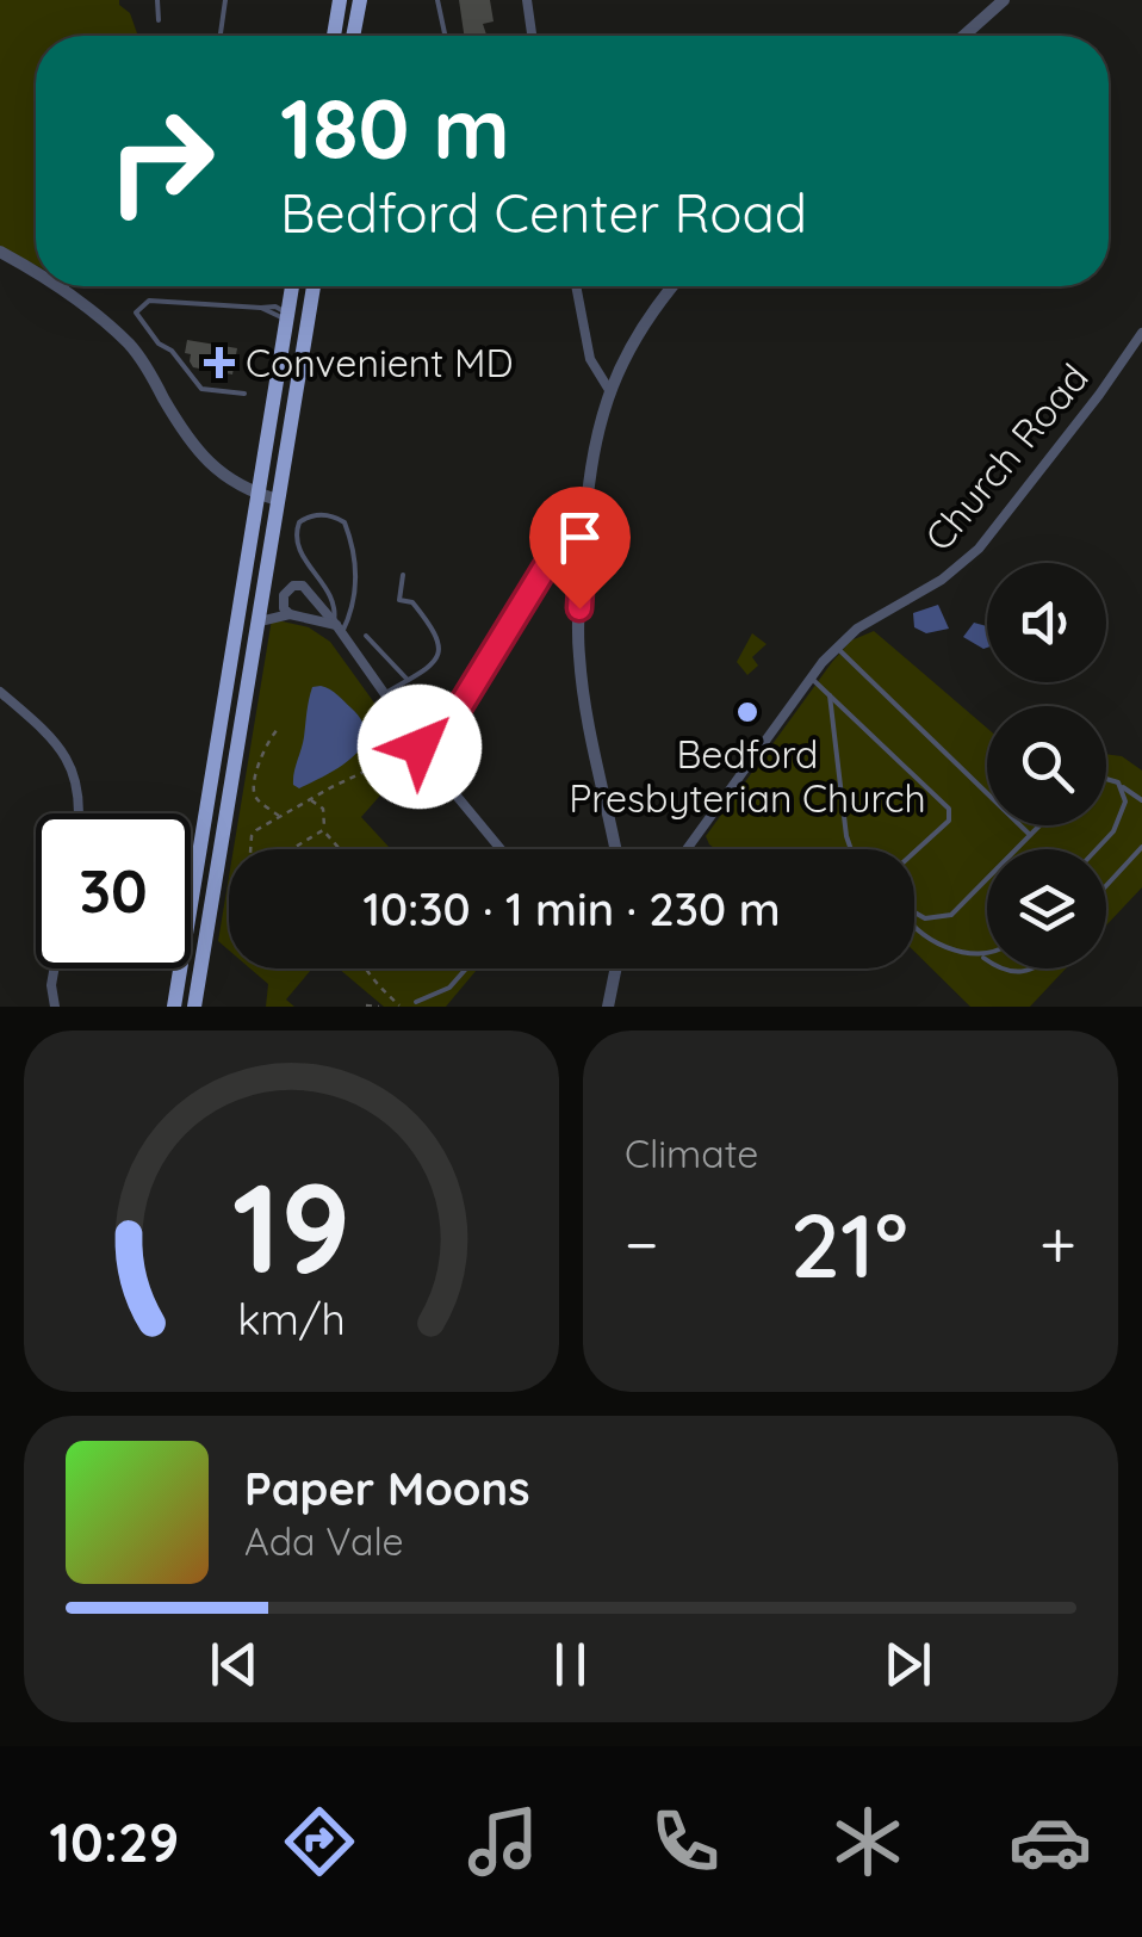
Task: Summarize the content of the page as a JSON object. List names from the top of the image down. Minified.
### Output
{"streets":{"street":["Church Road"]},"places":{"health":["Convenient MD"],"other":["Bedford Presbyterian Church"]},"page":{"turn":["180 m","Bedford Center Road"],"limit":"30","trip":"10:30 · 1 min · 230 m","tile":"Climate","heat":["−","21°","+"],"song":["Paper Moons","Ada Vale"],"tabs":"10:29","gauge":["19","km/h"]}}
